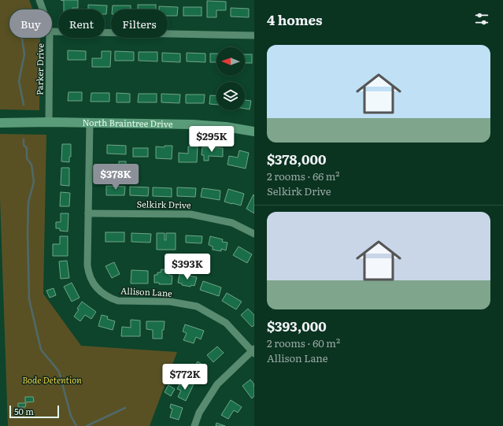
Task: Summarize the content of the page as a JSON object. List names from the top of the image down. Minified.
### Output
{"streets":{"street":["Parker Drive","North Braintree Drive","Selkirk Drive","Allison Lane"]},"crossings":[["Parker Drive","North Braintree Drive"],["North Braintree Drive","Allison Lane"],["Selkirk Drive","Allison Lane"]],"parks":["Bode Detention"],"scale_bar":"50 m","north":"left","page":{"heading":"4 homes","chip":["Buy","Rent","Filters"],"list":[{"name":"$378,000","note":"2 rooms · 66 m² · Selkirk Drive"},{"name":"$393,000","note":"2 rooms · 60 m² · Allison Lane"}],"price":["$295K","$378K","$393K","$772K"],"scale":"50 m"}}
